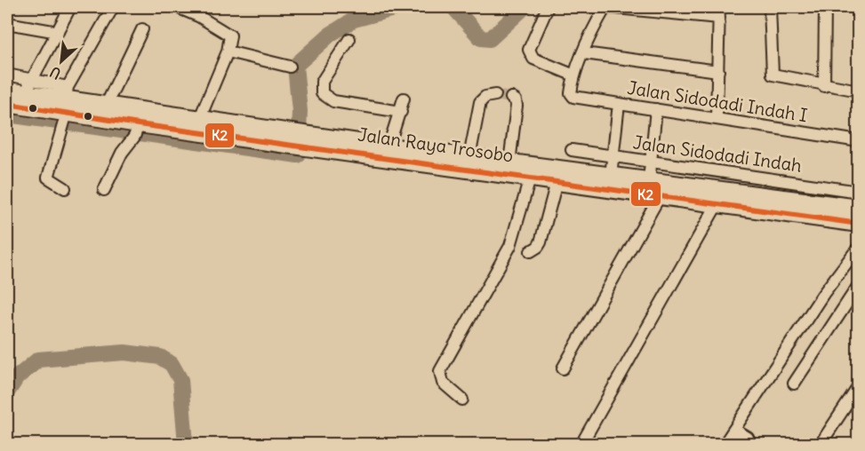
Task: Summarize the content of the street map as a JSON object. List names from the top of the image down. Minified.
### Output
{"streets":{"highway":["Jalan Raya Trosobo"],"street":["Jalan Sidodadi Indah I","Jalan Sidodadi Indah"]},"lines":["transit line K2"],"north":"bottom left"}
